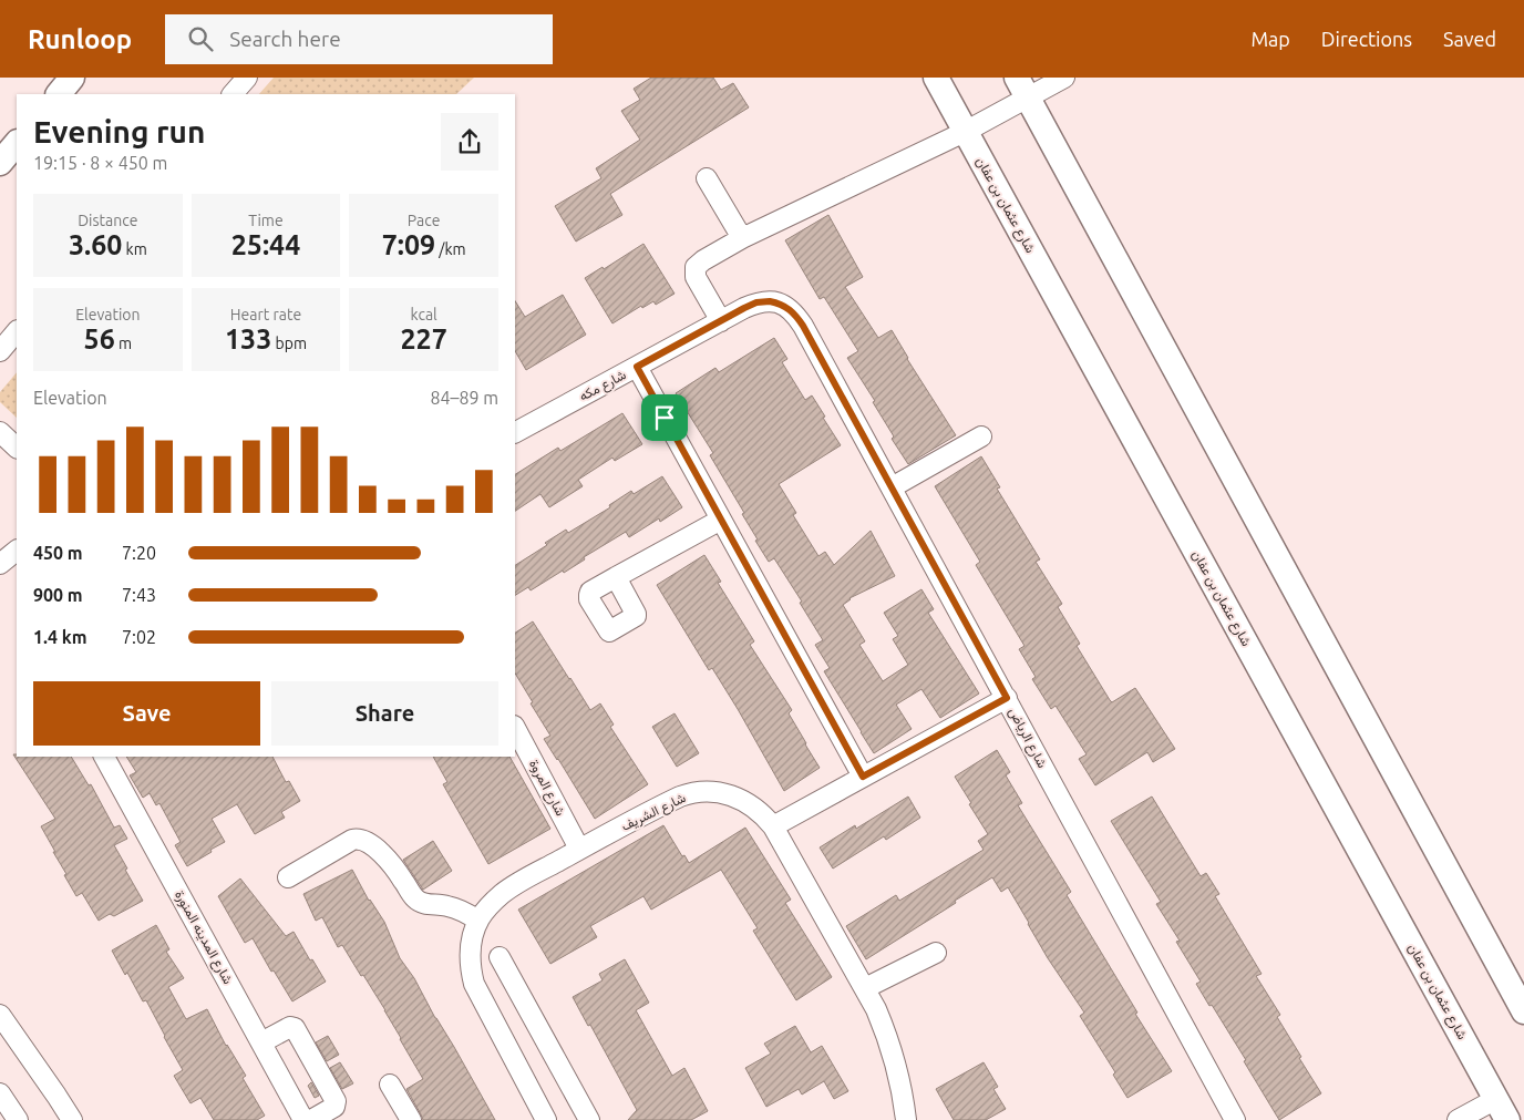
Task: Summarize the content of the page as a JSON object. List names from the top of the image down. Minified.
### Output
{"streets":{"main road":["شارع عثمان بن عفان"],"street":["شارع مكه","شارع الرياض","شارع المروة","شارع الشريف","شارع المدينه المنورة"]},"crossings":[["شارع مكه","شارع الرياض"],["شارع المروة","شارع الشريف"]],"page":{"header":"Runloop","search":"Search here","nav":["Map","Directions","Saved"],"heading":["Evening run","19:15 · 8 × 450 m"],"stats":[["Distance","3.60 km"],["Time","25:44"],["Pace","7:09 /km"],["Elevation","56 m"],["Heart rate","133 bpm"],["kcal","227"]],"chart":["Elevation","84–89 m"],"list":[{"name":"450 m","note":"7:20"},{"name":"900 m","note":"7:43"},{"name":"1.4 km","note":"7:02"}],"buttons":["Save","Share"]}}
